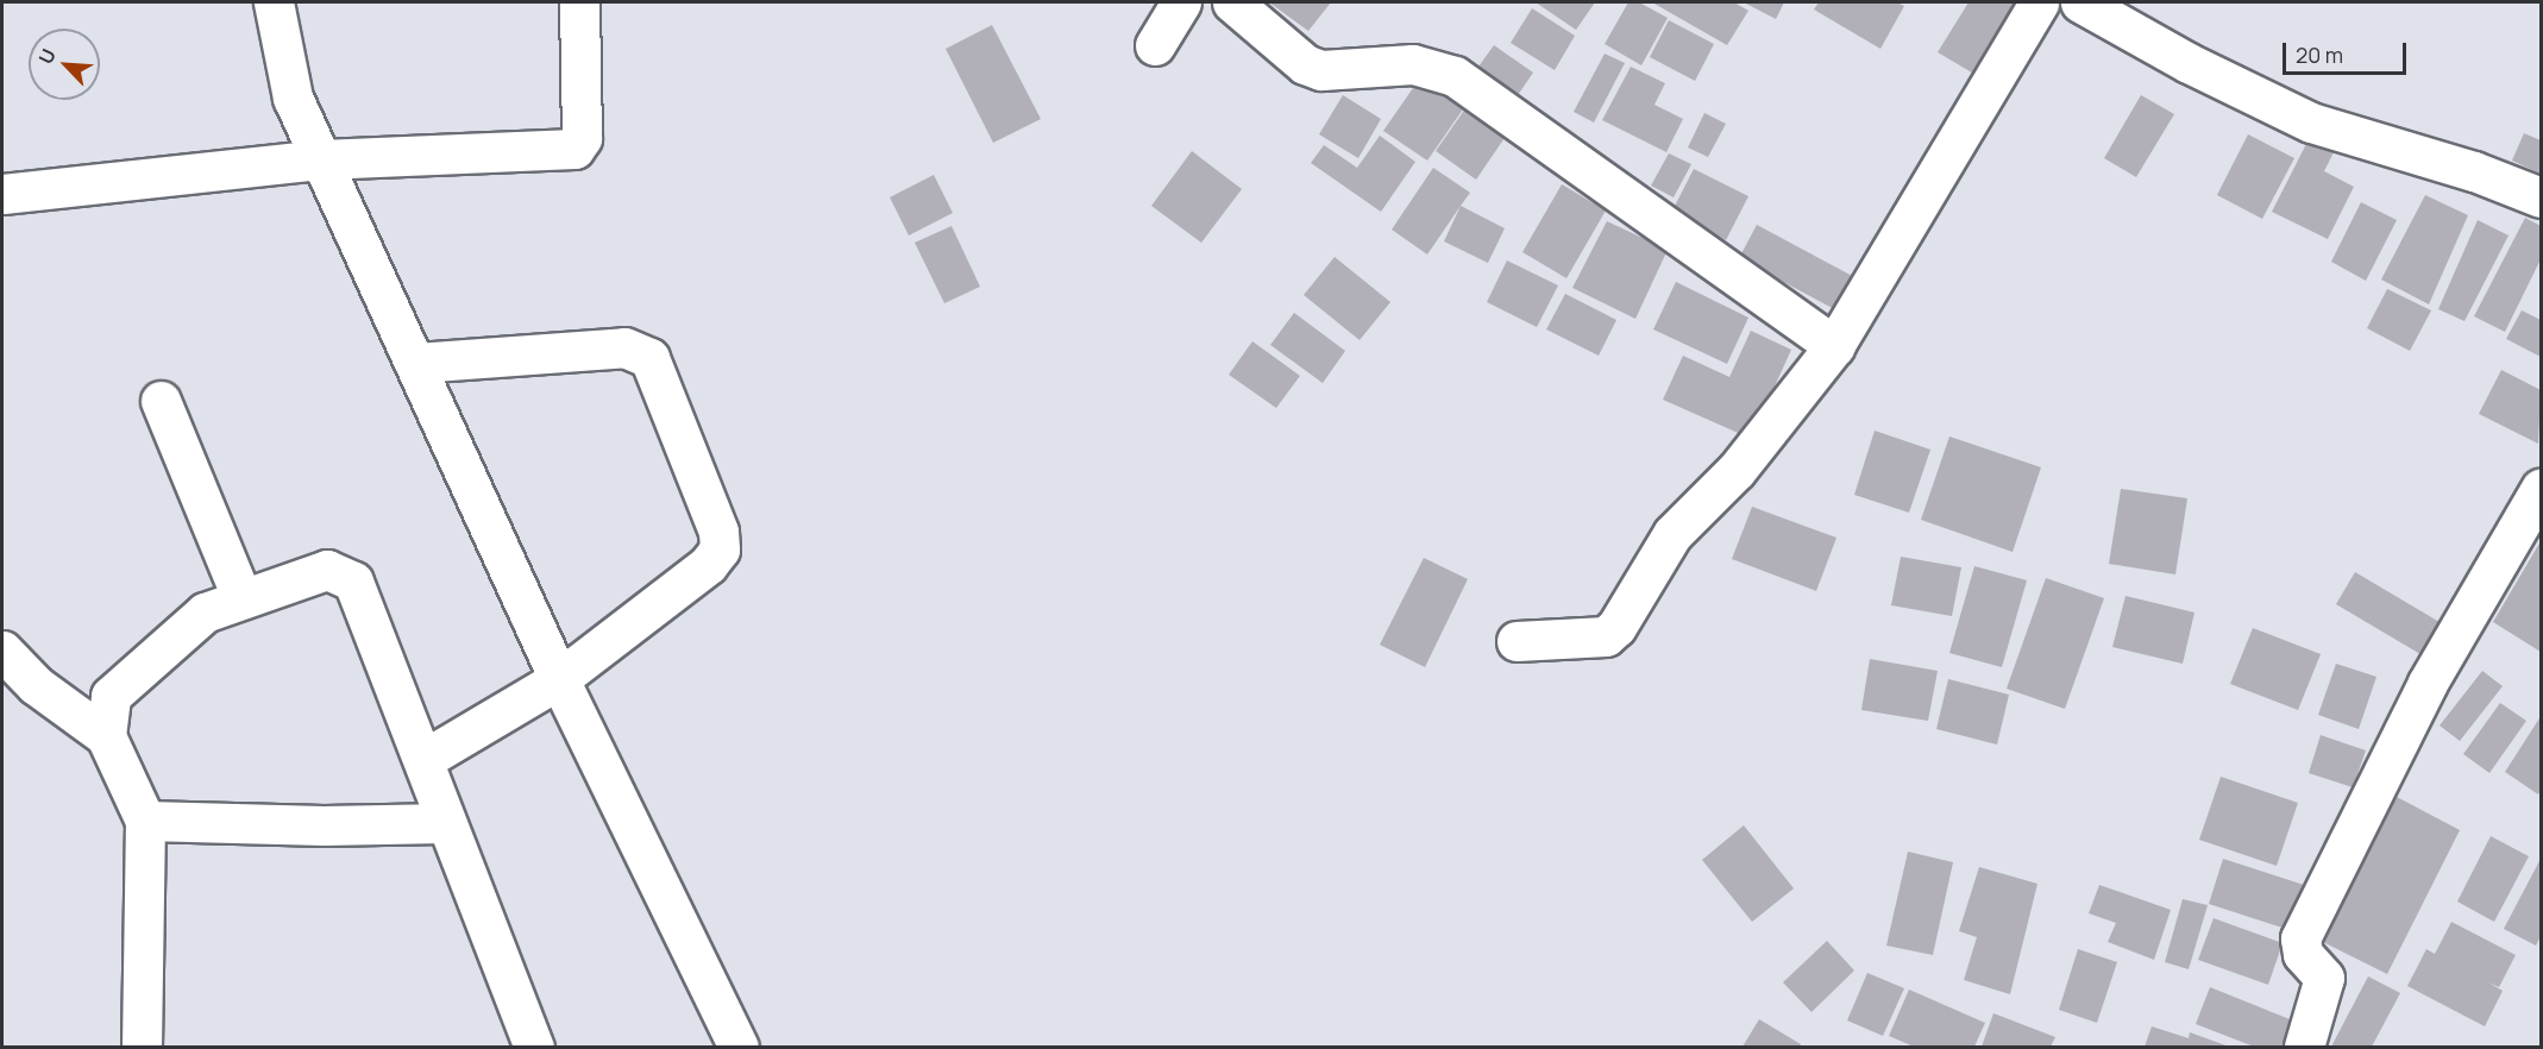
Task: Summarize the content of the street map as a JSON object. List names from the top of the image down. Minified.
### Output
{"scale_bar":"20 m","north":"top left"}
